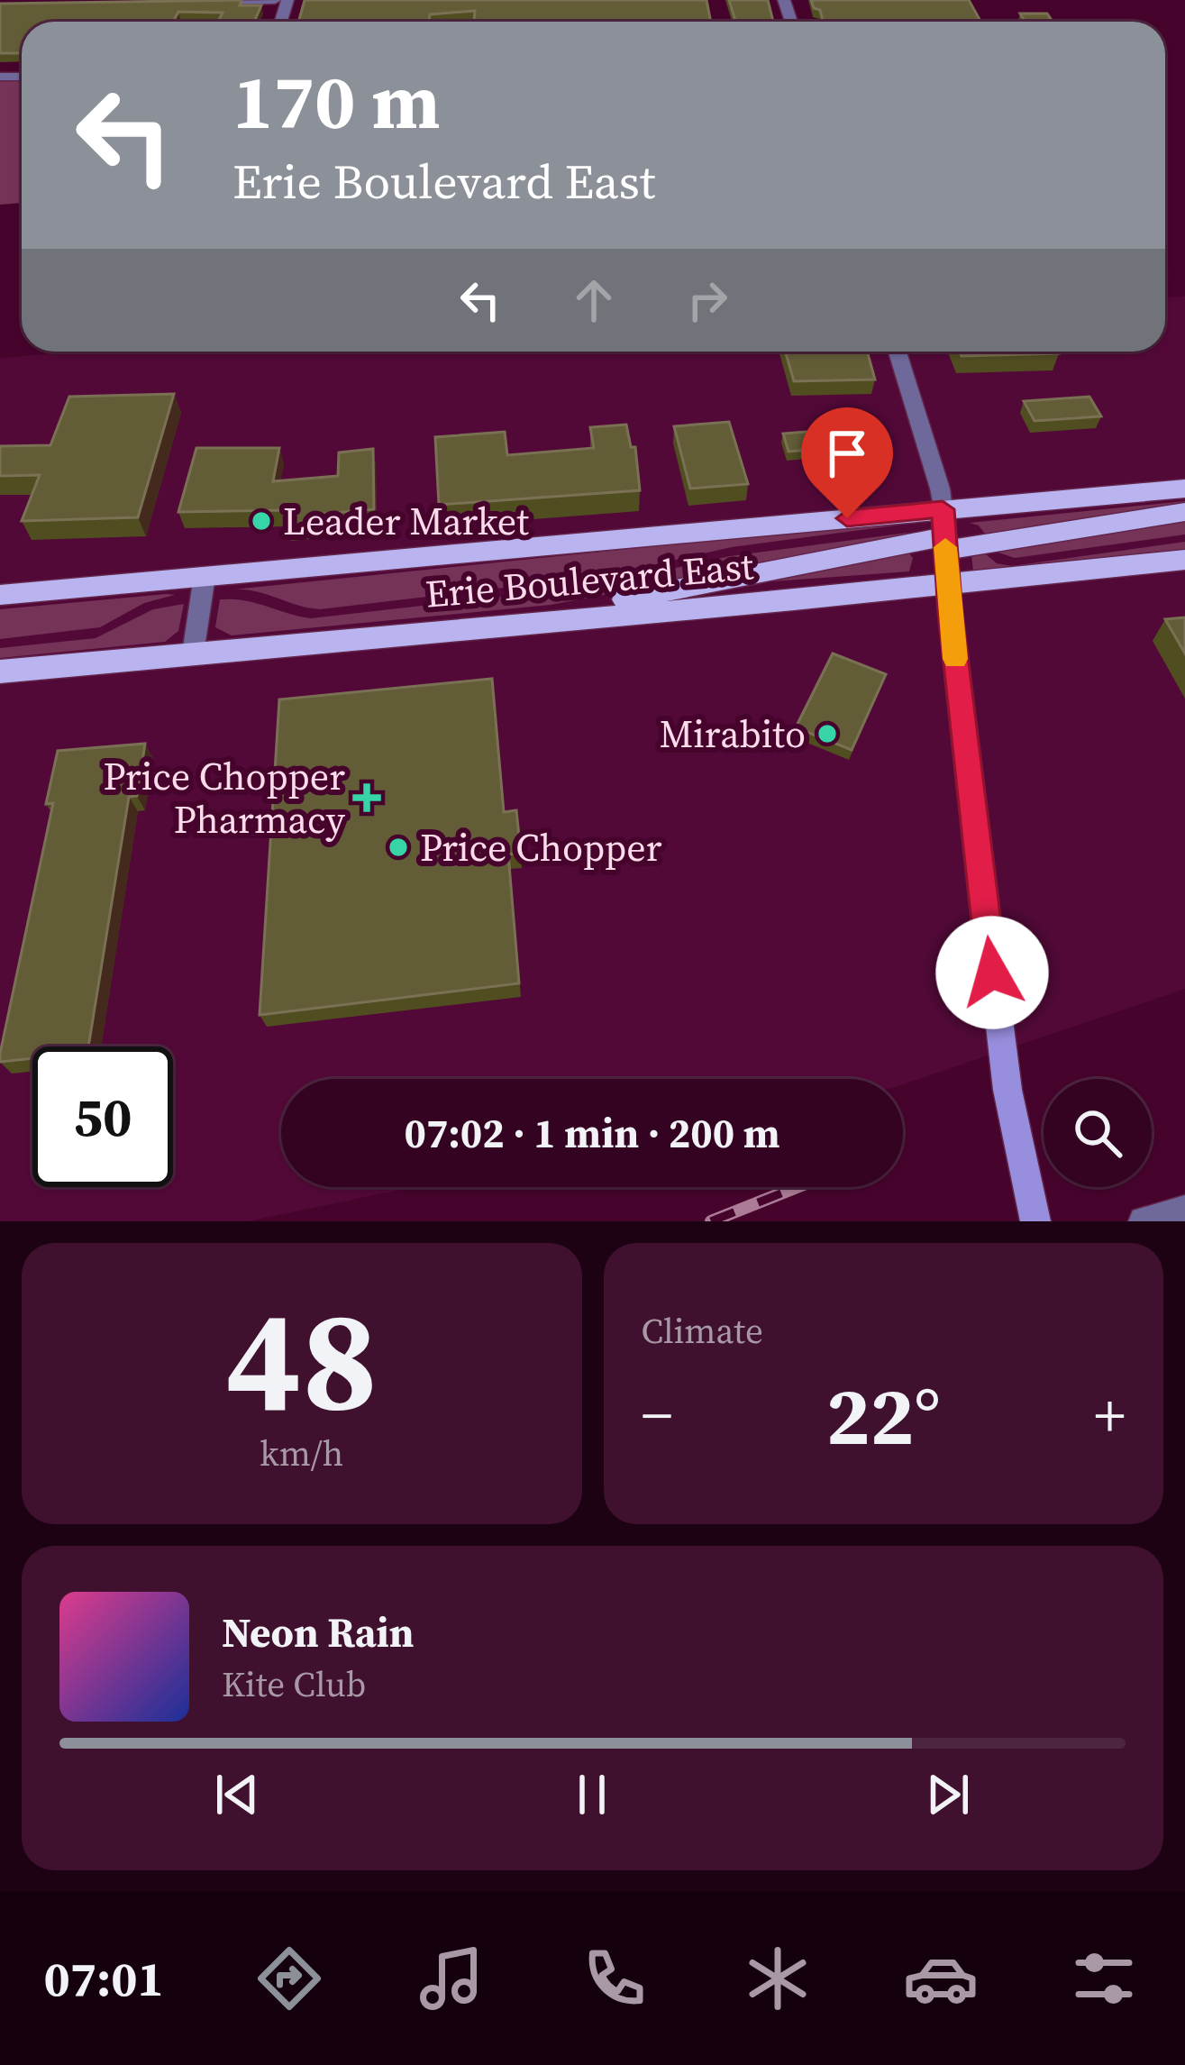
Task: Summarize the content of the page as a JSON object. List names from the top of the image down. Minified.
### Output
{"streets":{"main road":["Erie Boulevard East"]},"places":{"other":["Leader Market","Mirabito","Price Chopper"],"health":["Price Chopper Pharmacy"]},"page":{"turn":["170 m","Erie Boulevard East"],"limit":"50","trip":"07:02 · 1 min · 200 m","tile":[["48","km/h"],"Climate"],"heat":["−","22°","+"],"song":["Neon Rain","Kite Club"],"tabs":"07:01"}}
